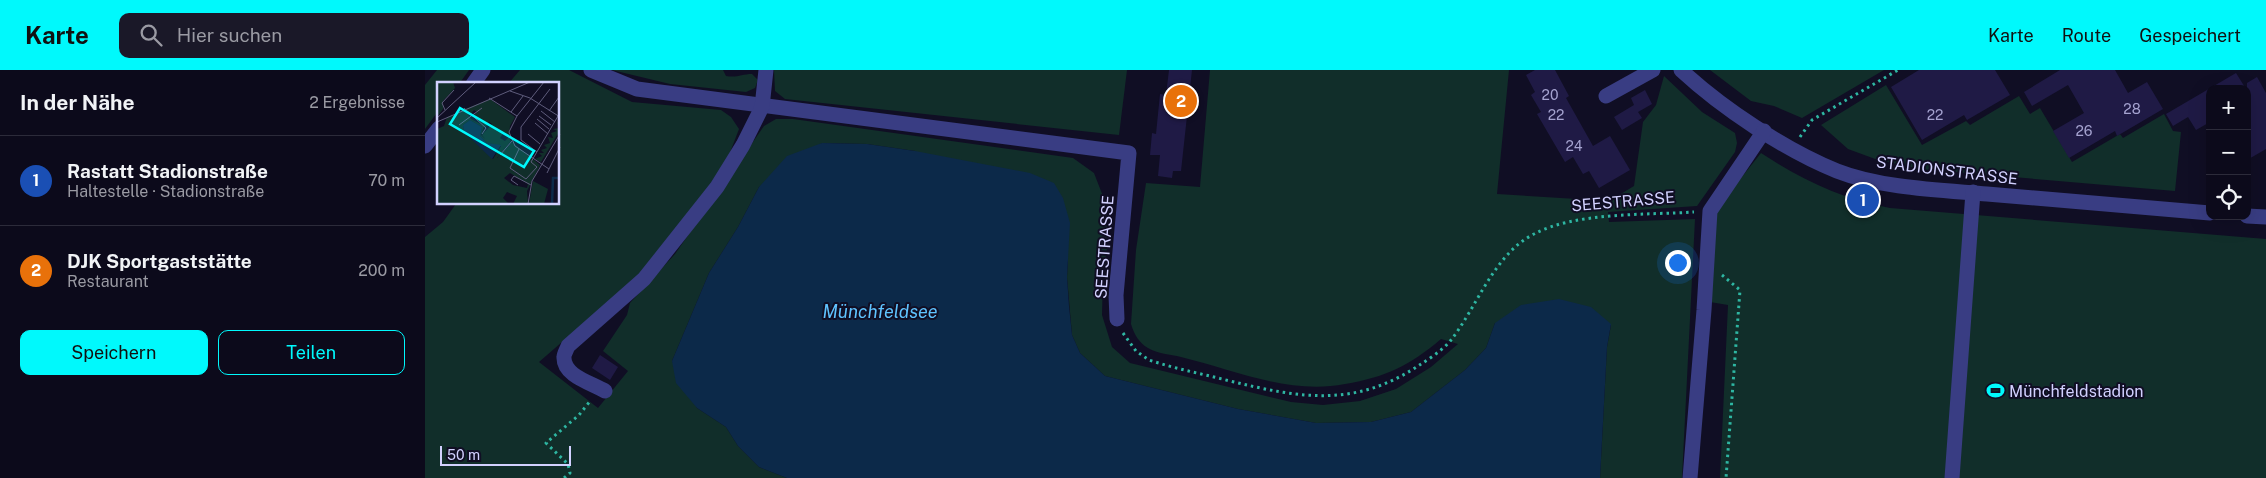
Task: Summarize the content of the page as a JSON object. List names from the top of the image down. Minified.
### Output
{"streets":{"street":["STADIONSTRASSE","SEESTRASSE"]},"water":["Münchfeldsee"],"places":{"sports":["Münchfeldstadion"]},"house_numbers":["20","28","22","22","26","24"],"scale_bar":"50 m","page":{"header":"Karte","search":"Hier suchen","nav":["Karte","Route","Gespeichert"],"heading":["In der Nähe","2 Ergebnisse"],"pins":["2","1"],"map_buttons":["+","−"],"list":[{"mark":"1","name":"Rastatt Stadionstraße","note":"Haltestelle · Stadionstraße","value":"70 m"},{"mark":"2","name":"DJK Sportgaststätte","note":"Restaurant","value":"200 m"}],"buttons":["Speichern","Teilen"],"scale":"50 m"}}
